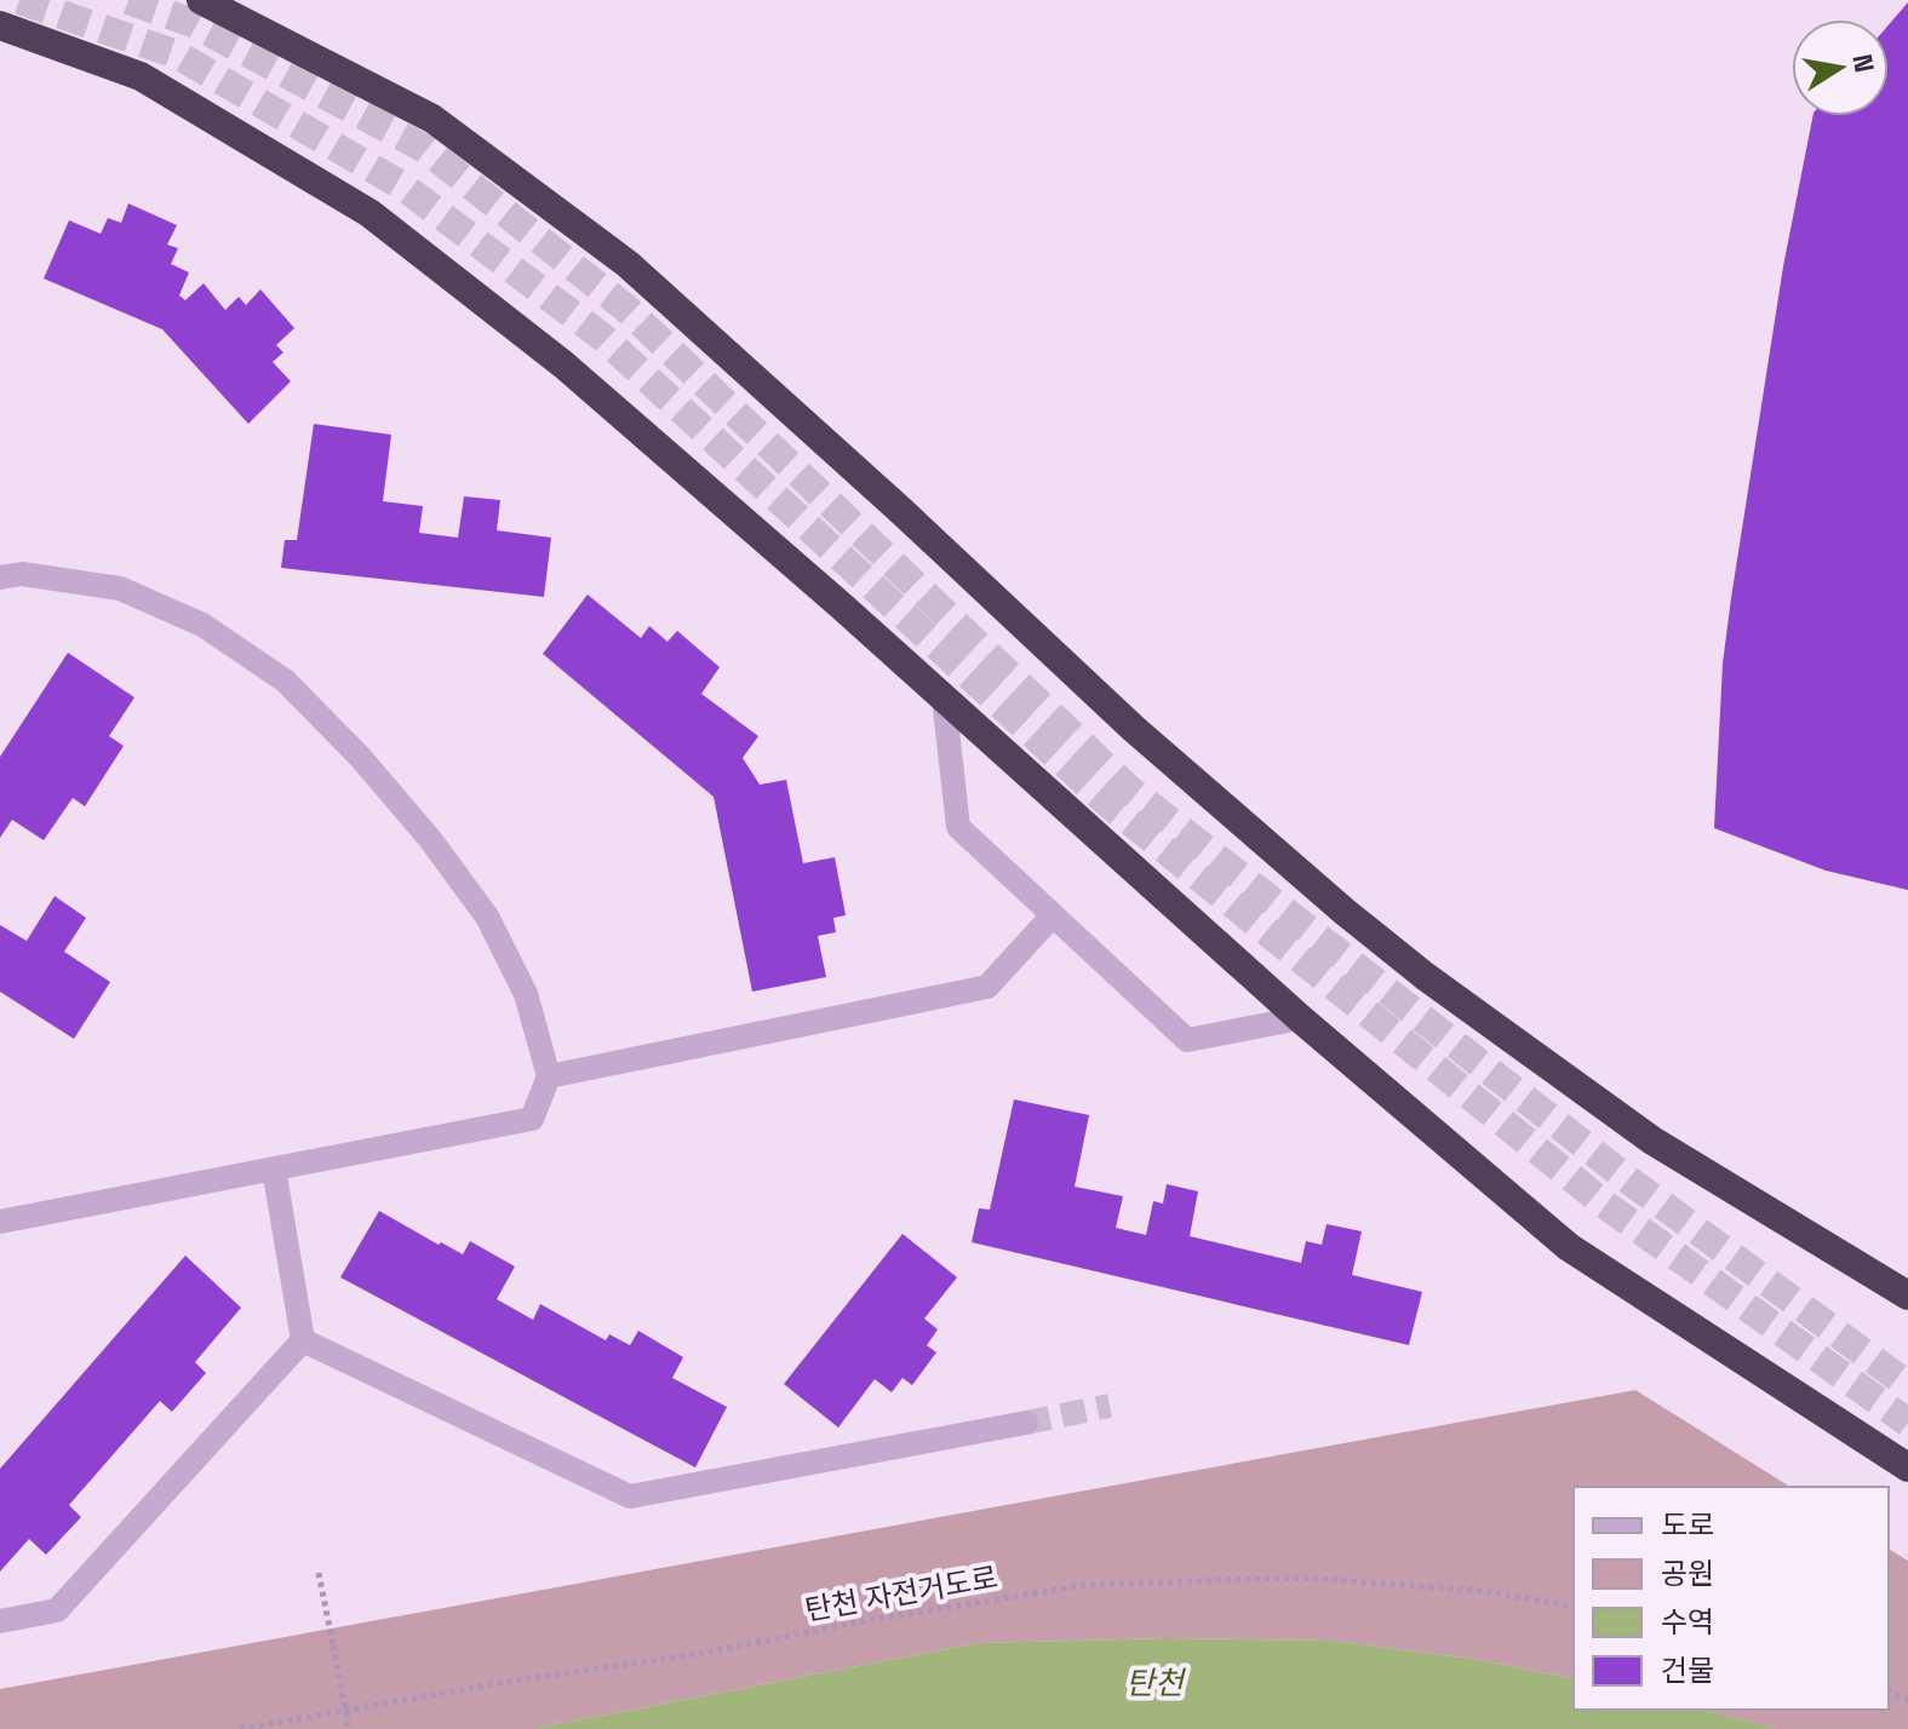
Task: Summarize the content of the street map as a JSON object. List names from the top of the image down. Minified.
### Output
{"streets":{"path":["탄천 자전거도로"]},"water":["탄천"],"legend":["도로","공원","수역","건물"],"north":"right"}
